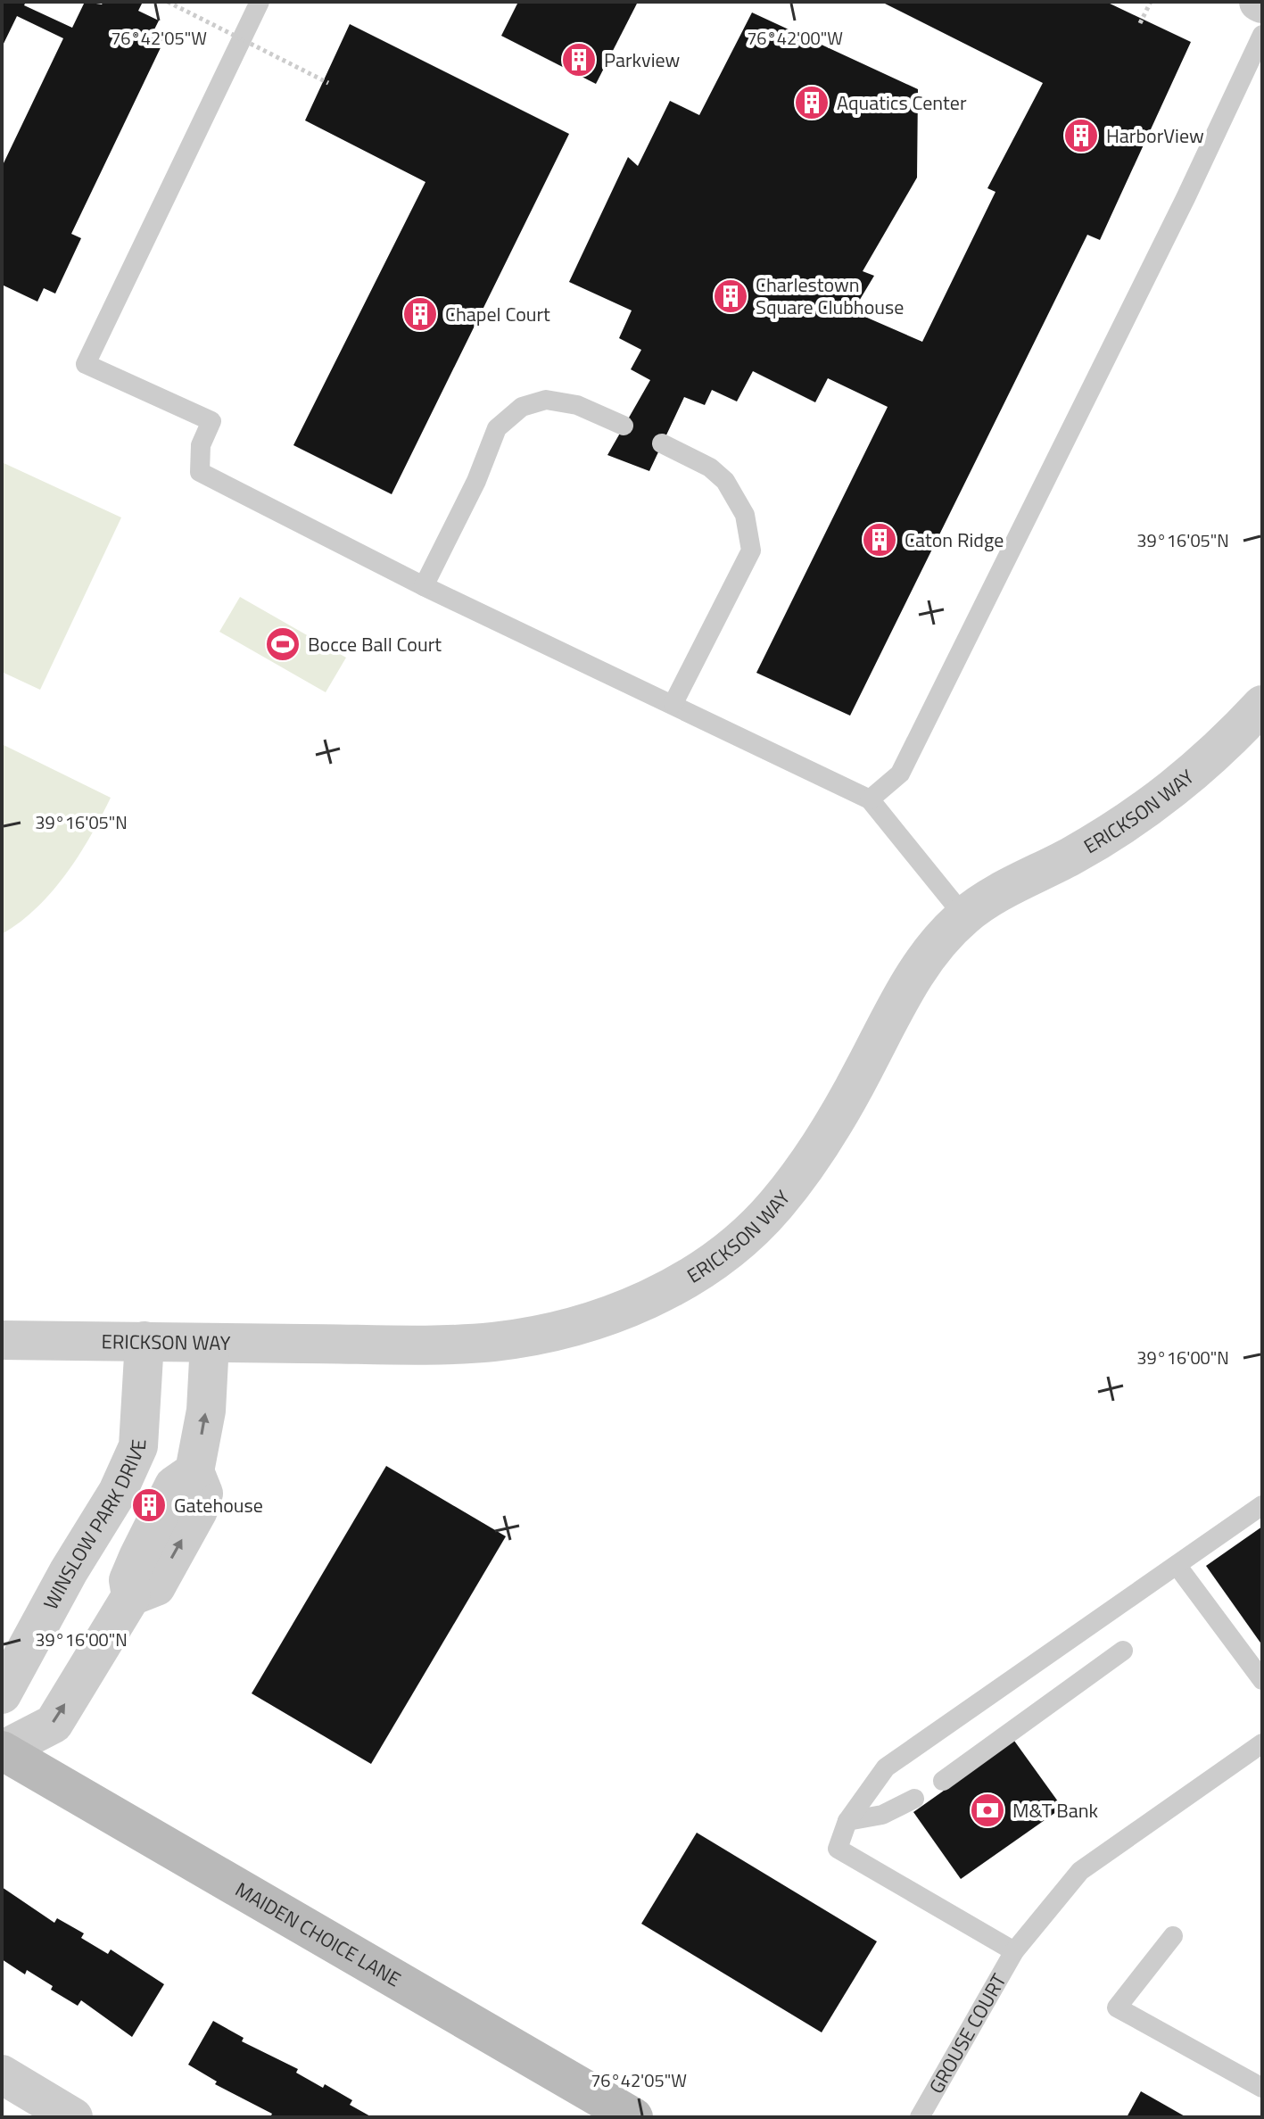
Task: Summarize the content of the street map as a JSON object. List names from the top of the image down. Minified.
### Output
{"streets":{"main road":["MAIDEN CHOICE LANE"],"street":["ERICKSON WAY","WINSLOW PARK DRIVE"],"lane":["GROUSE COURT"]},"crossings":[["ERICKSON WAY","WINSLOW PARK DRIVE"]],"places":{"building":["Parkview","Aquatics Center","HarborView","Charlestown Square Clubhouse","Chapel Court","Caton Ridge","Gatehouse"],"sports":["Bocce Ball Court"],"bank":["M&T Bank"]},"coordinates":["76°42'05\"W","76°42'00\"W","39°16'05\"N","39°16'00\"N"]}
